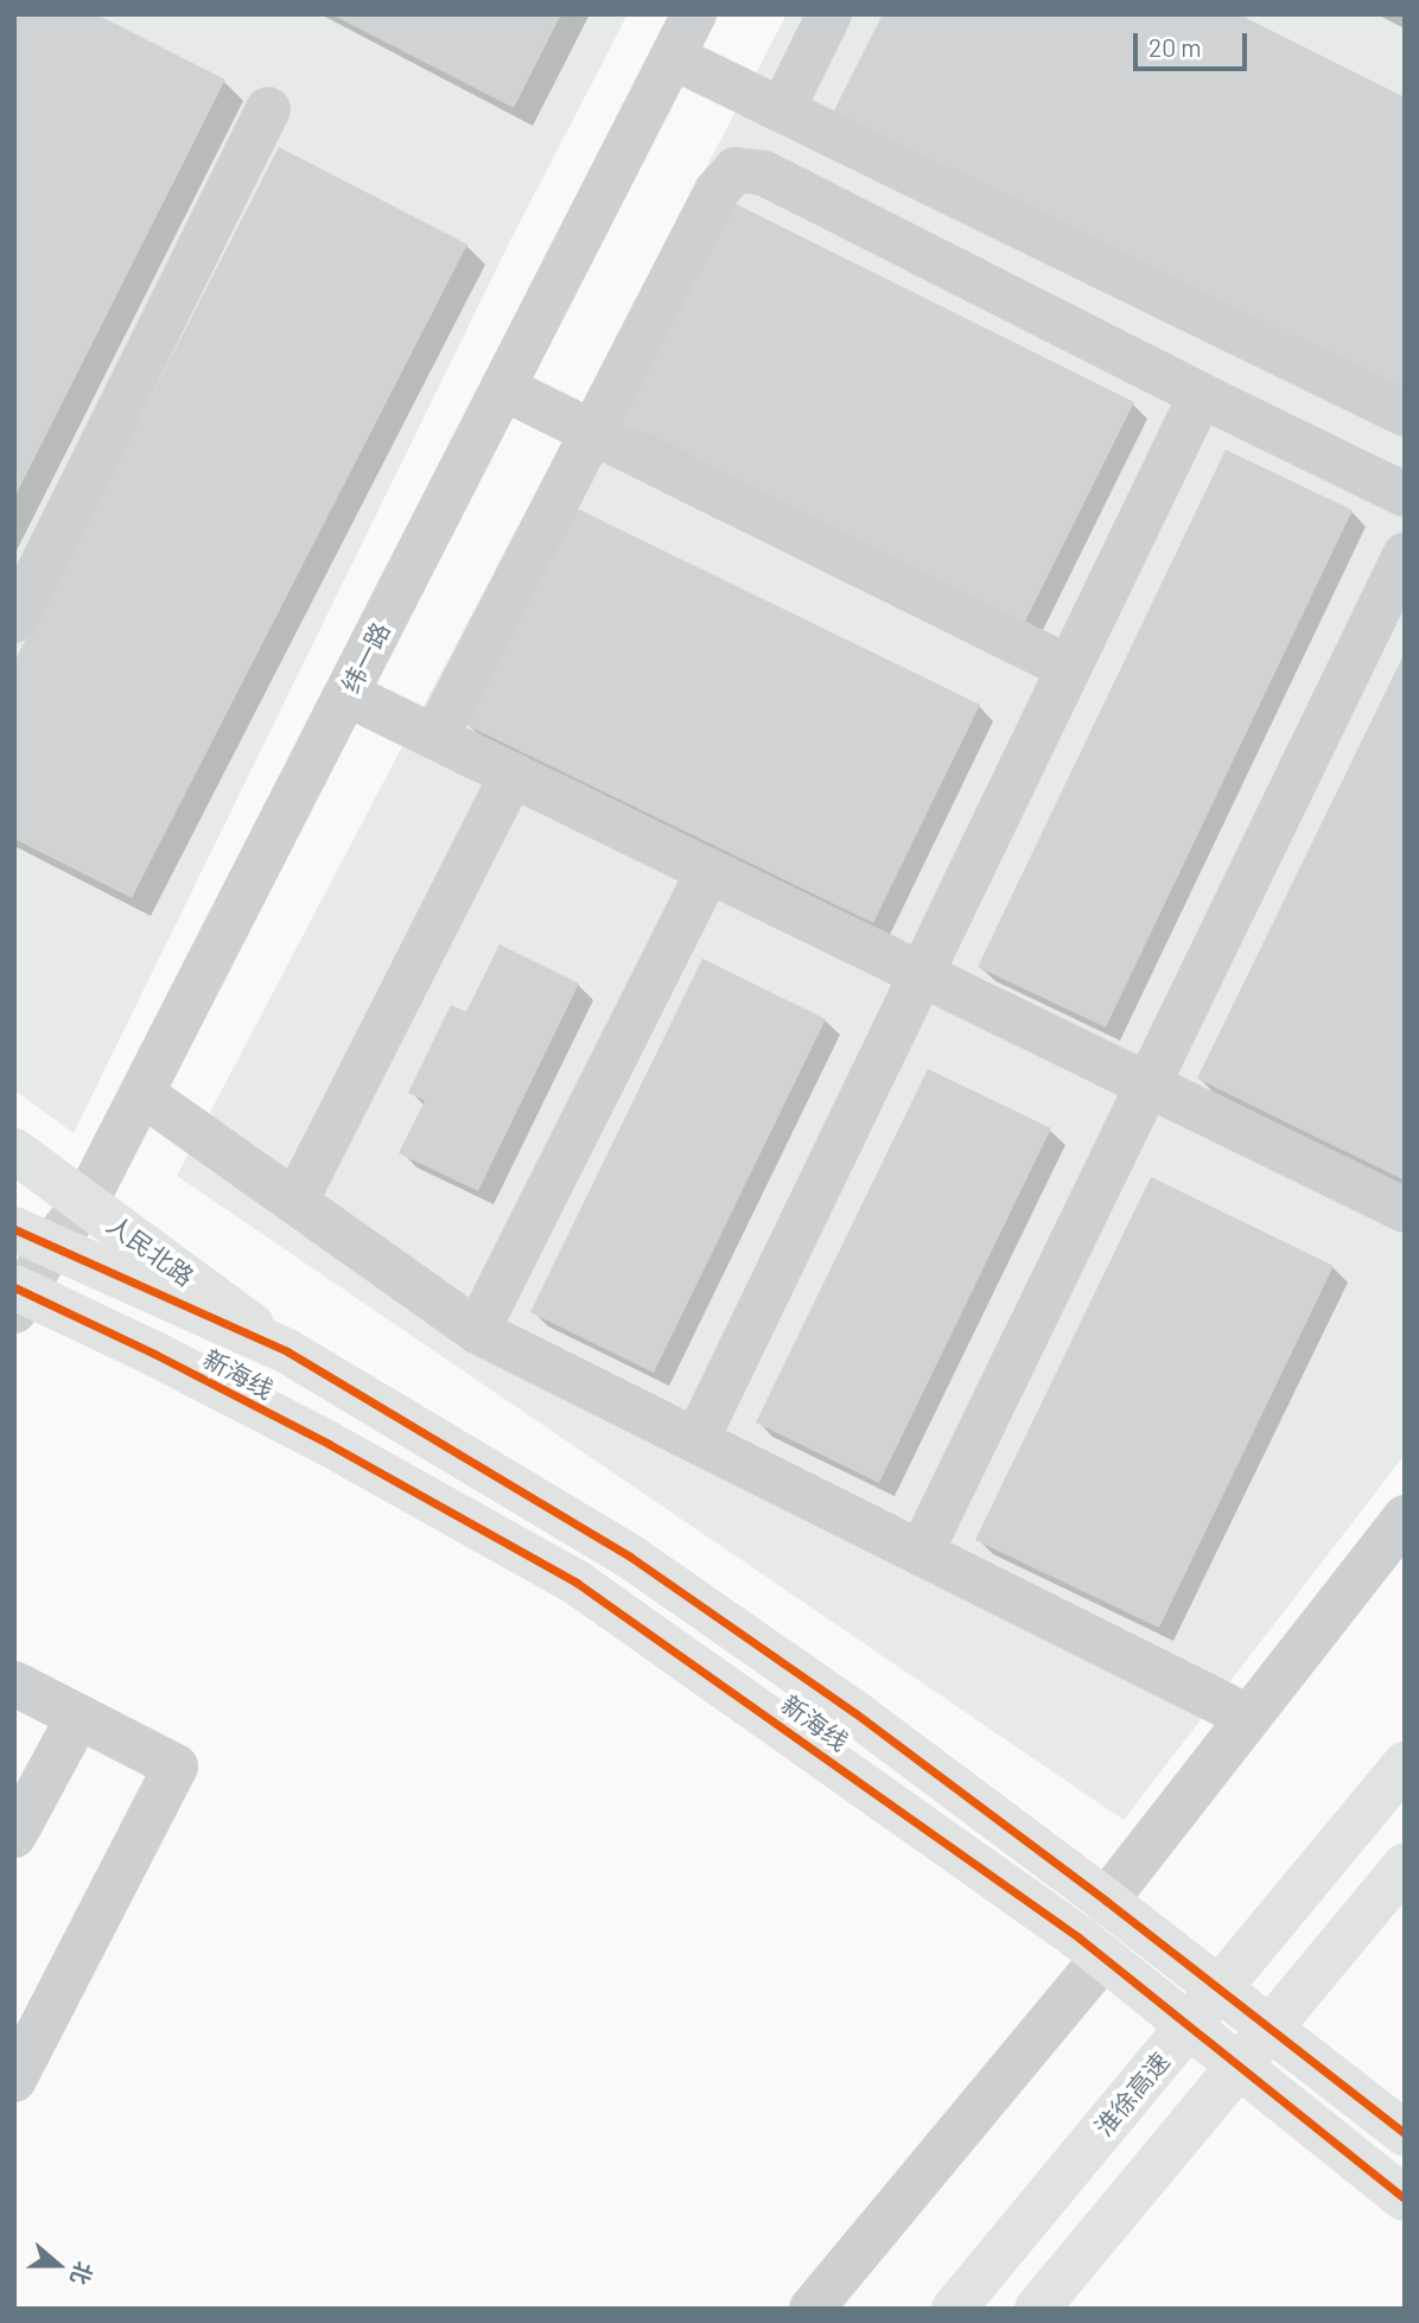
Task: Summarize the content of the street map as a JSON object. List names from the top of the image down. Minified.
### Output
{"streets":{"main road":["人民北路","新海线","淮徐高速"],"street":["纬一路"]},"crossings":[["纬一路","人民北路"],["纬一路","新海线"],["人民北路","新海线"]],"scale_bar":"20 m","north":"right"}
